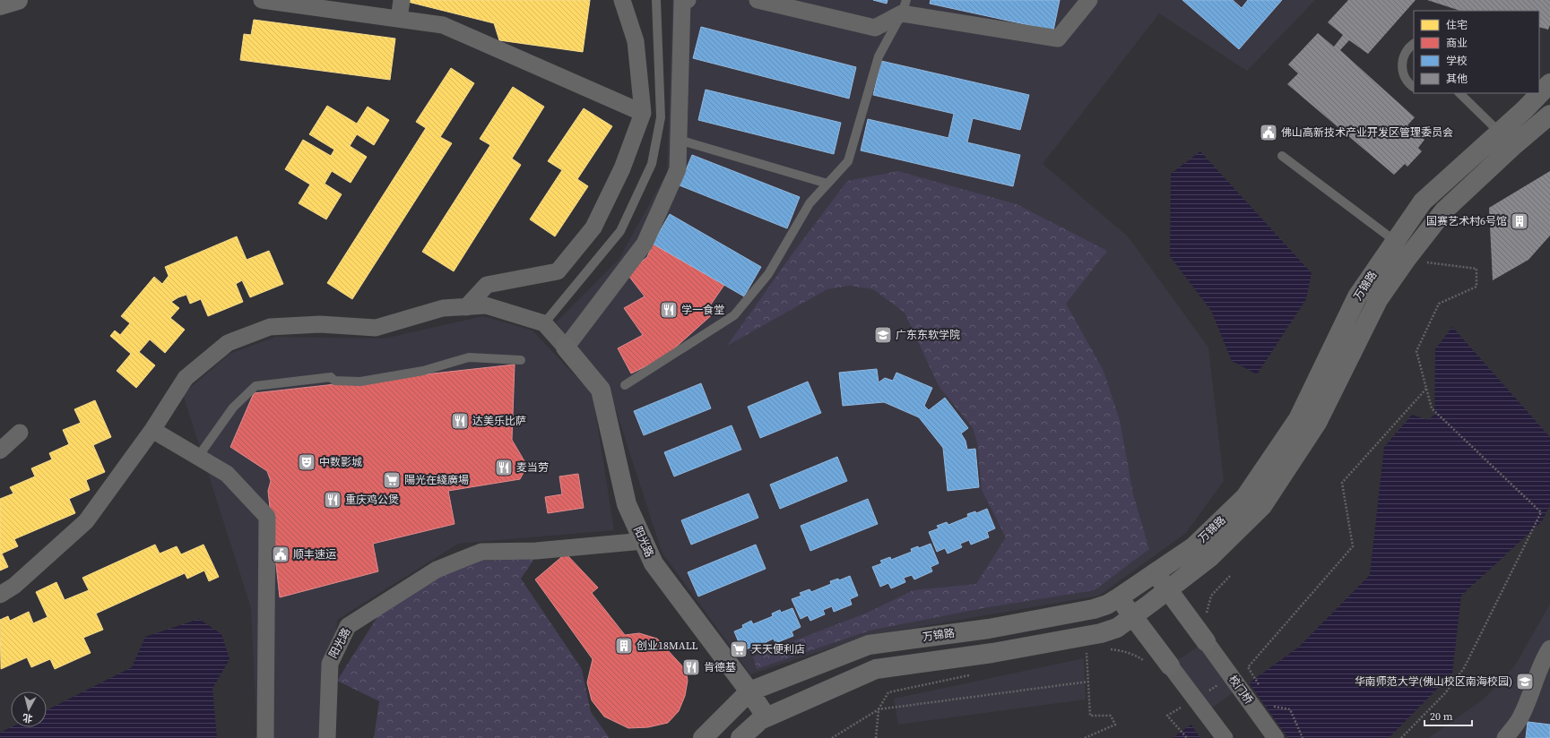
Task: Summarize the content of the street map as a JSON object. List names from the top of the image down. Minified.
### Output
{"streets":{"street":["万锦路","阳光路","校门桥"]},"crossings":[["万锦路","阳光路"]],"places":{"public building":["佛山高新技术产业开发区管理委员会","顺丰速运"],"building":["国赛艺术村6号馆","创业18MALL"],"restaurant":["学一食堂","达美乐比萨","麦当劳","重庆鸡公煲","肯德基"],"school or university":["广东东软学院","华南师范大学(佛山校区南海校园)"],"theatre":["中数影城"],"supermarket":["陽光在綫廣場","天天便利店"]},"legend":["住宅","商业","学校","其他"],"scale_bar":"20 m","north":"bottom"}
